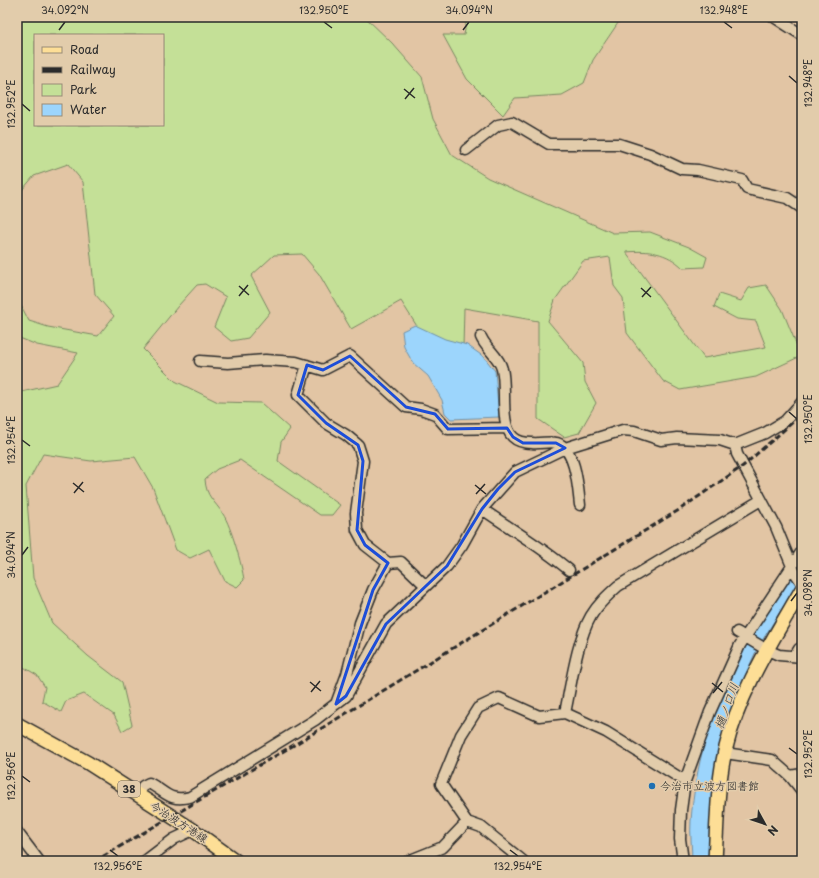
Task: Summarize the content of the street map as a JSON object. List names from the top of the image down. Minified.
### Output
{"streets":{"main road":["38","今治波方港線"]},"water":["樋ノ口川"],"places":["今治市立波方図書館"],"legend":["Road","Railway","Park","Water"],"north":"bottom right","coordinates":["34.092°N","132.950°E","34.094°N","132.948°E","132.952°E","132.954°E","34.098°N","132.956°E"]}
